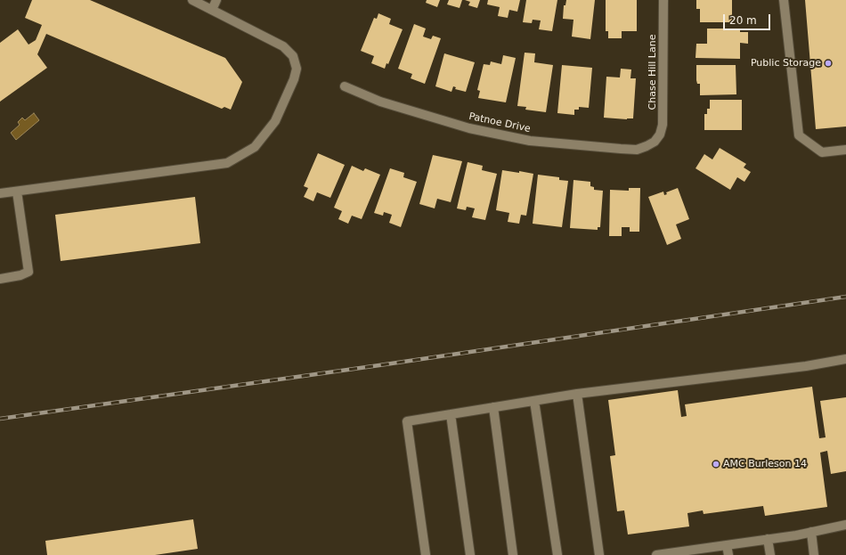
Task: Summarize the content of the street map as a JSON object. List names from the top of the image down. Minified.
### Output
{"streets":{"street":["Chase Hill Lane","Patnoe Drive"]},"crossings":[["Chase Hill Lane","Patnoe Drive"]],"places":["Public Storage","AMC Burleson 14"],"scale_bar":"20 m"}
